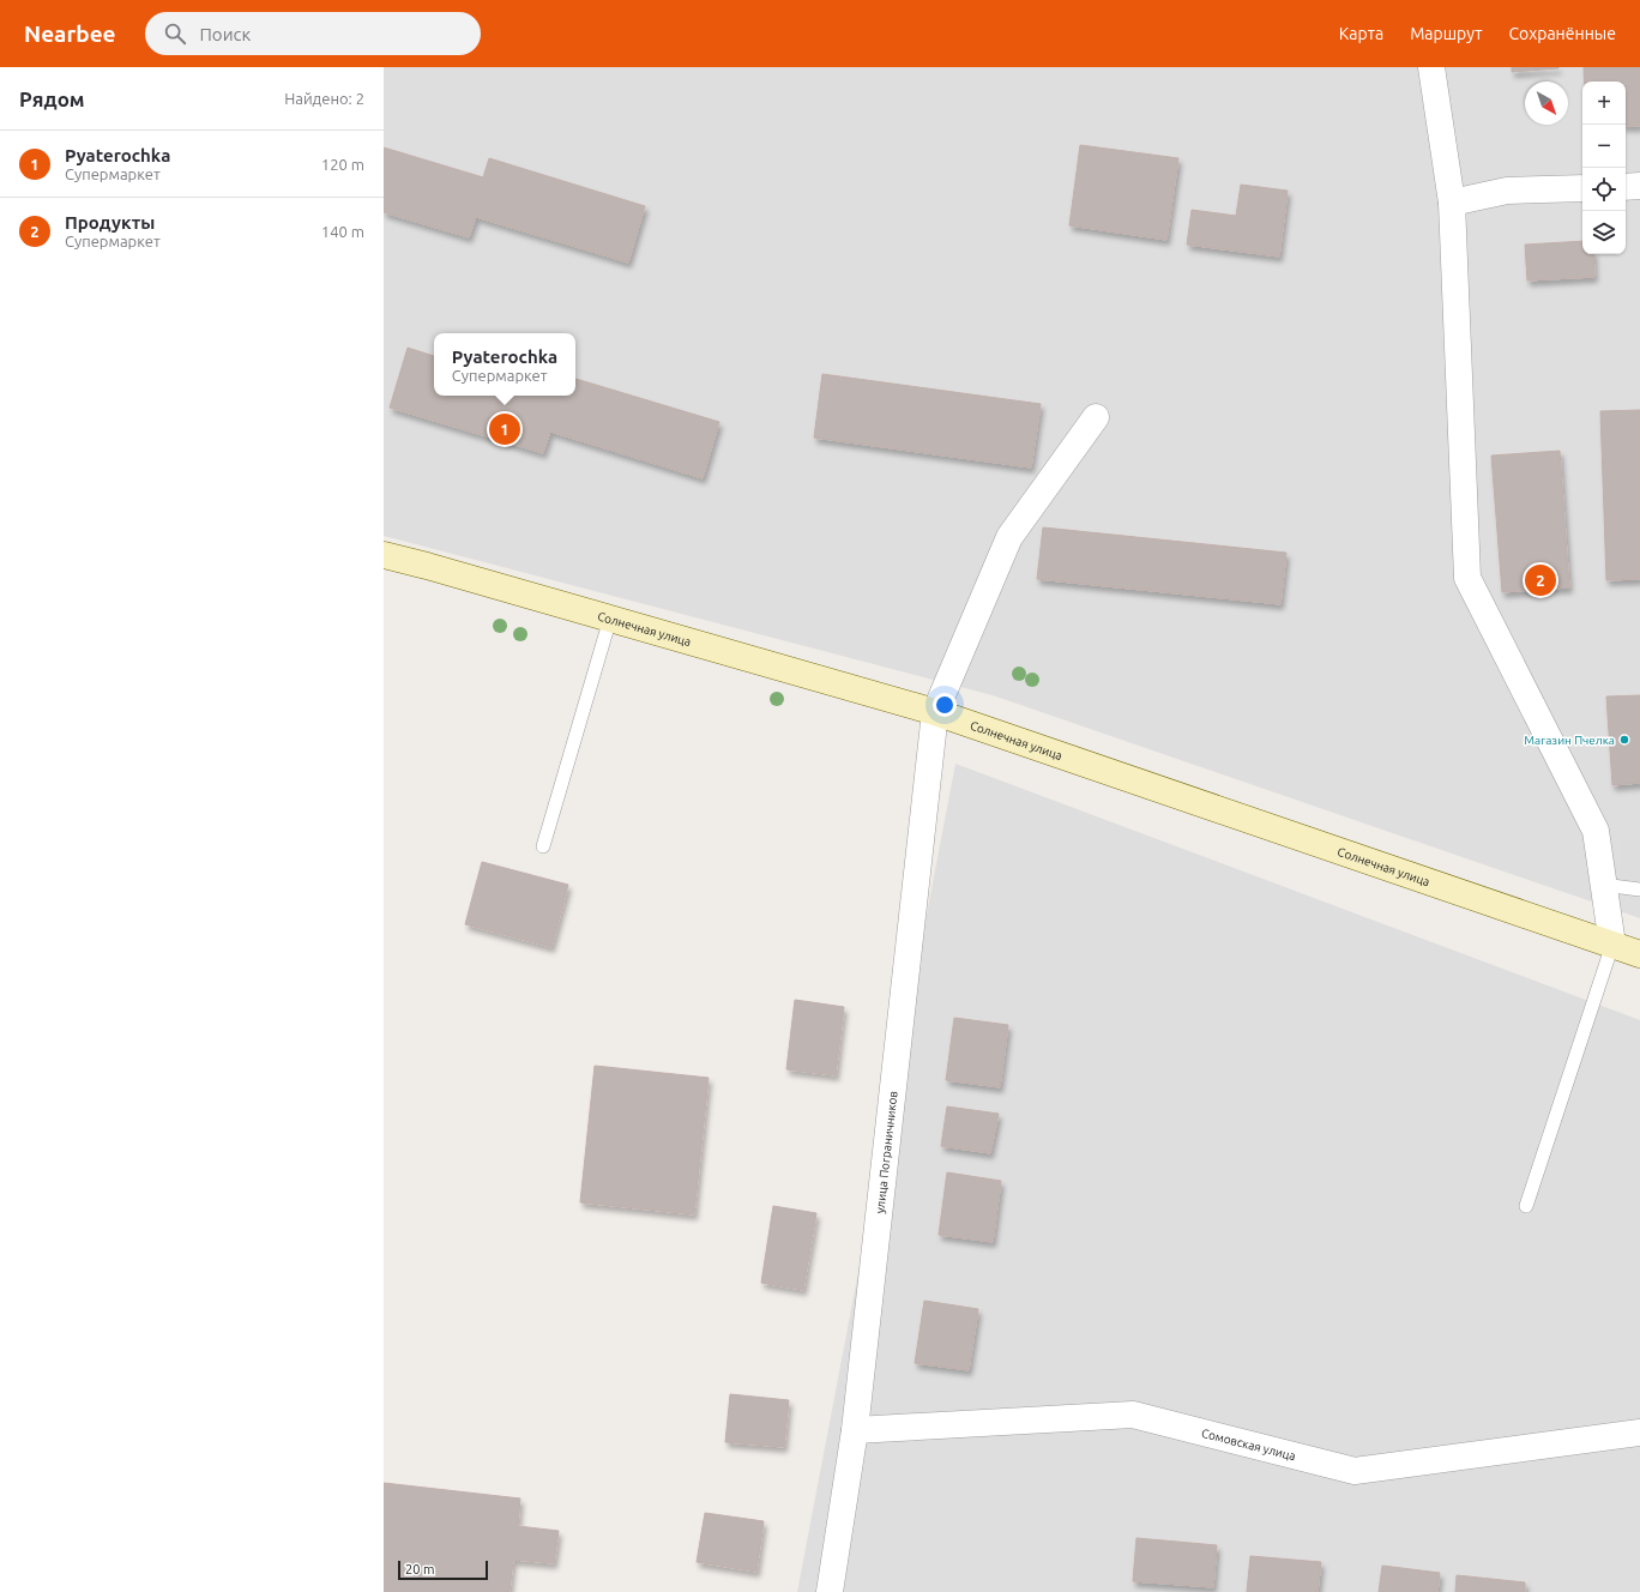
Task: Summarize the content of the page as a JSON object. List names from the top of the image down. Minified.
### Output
{"streets":{"street":["Солнечная улица","улица Пограничников","Сомовская улица"]},"crossings":[["Солнечная улица","улица Пограничников"],["улица Пограничников","Сомовская улица"]],"places":["Магазин Пчелка"],"scale_bar":"20 m","north":"bottom right","page":{"header":"Nearbee","search":"Поиск","nav":["Карта","Маршрут","Сохранённые"],"heading":["Рядом","Найдено: 2"],"map_buttons":["+","−"],"list":[{"mark":"1","name":"Pyaterochka","note":"Супермаркет","value":"120 m"},{"mark":"2","name":"Продукты","note":"Супермаркет","value":"140 m"}],"popup":["Pyaterochka","Супермаркет"],"pins":["1","2"],"scale":"20 m"}}
